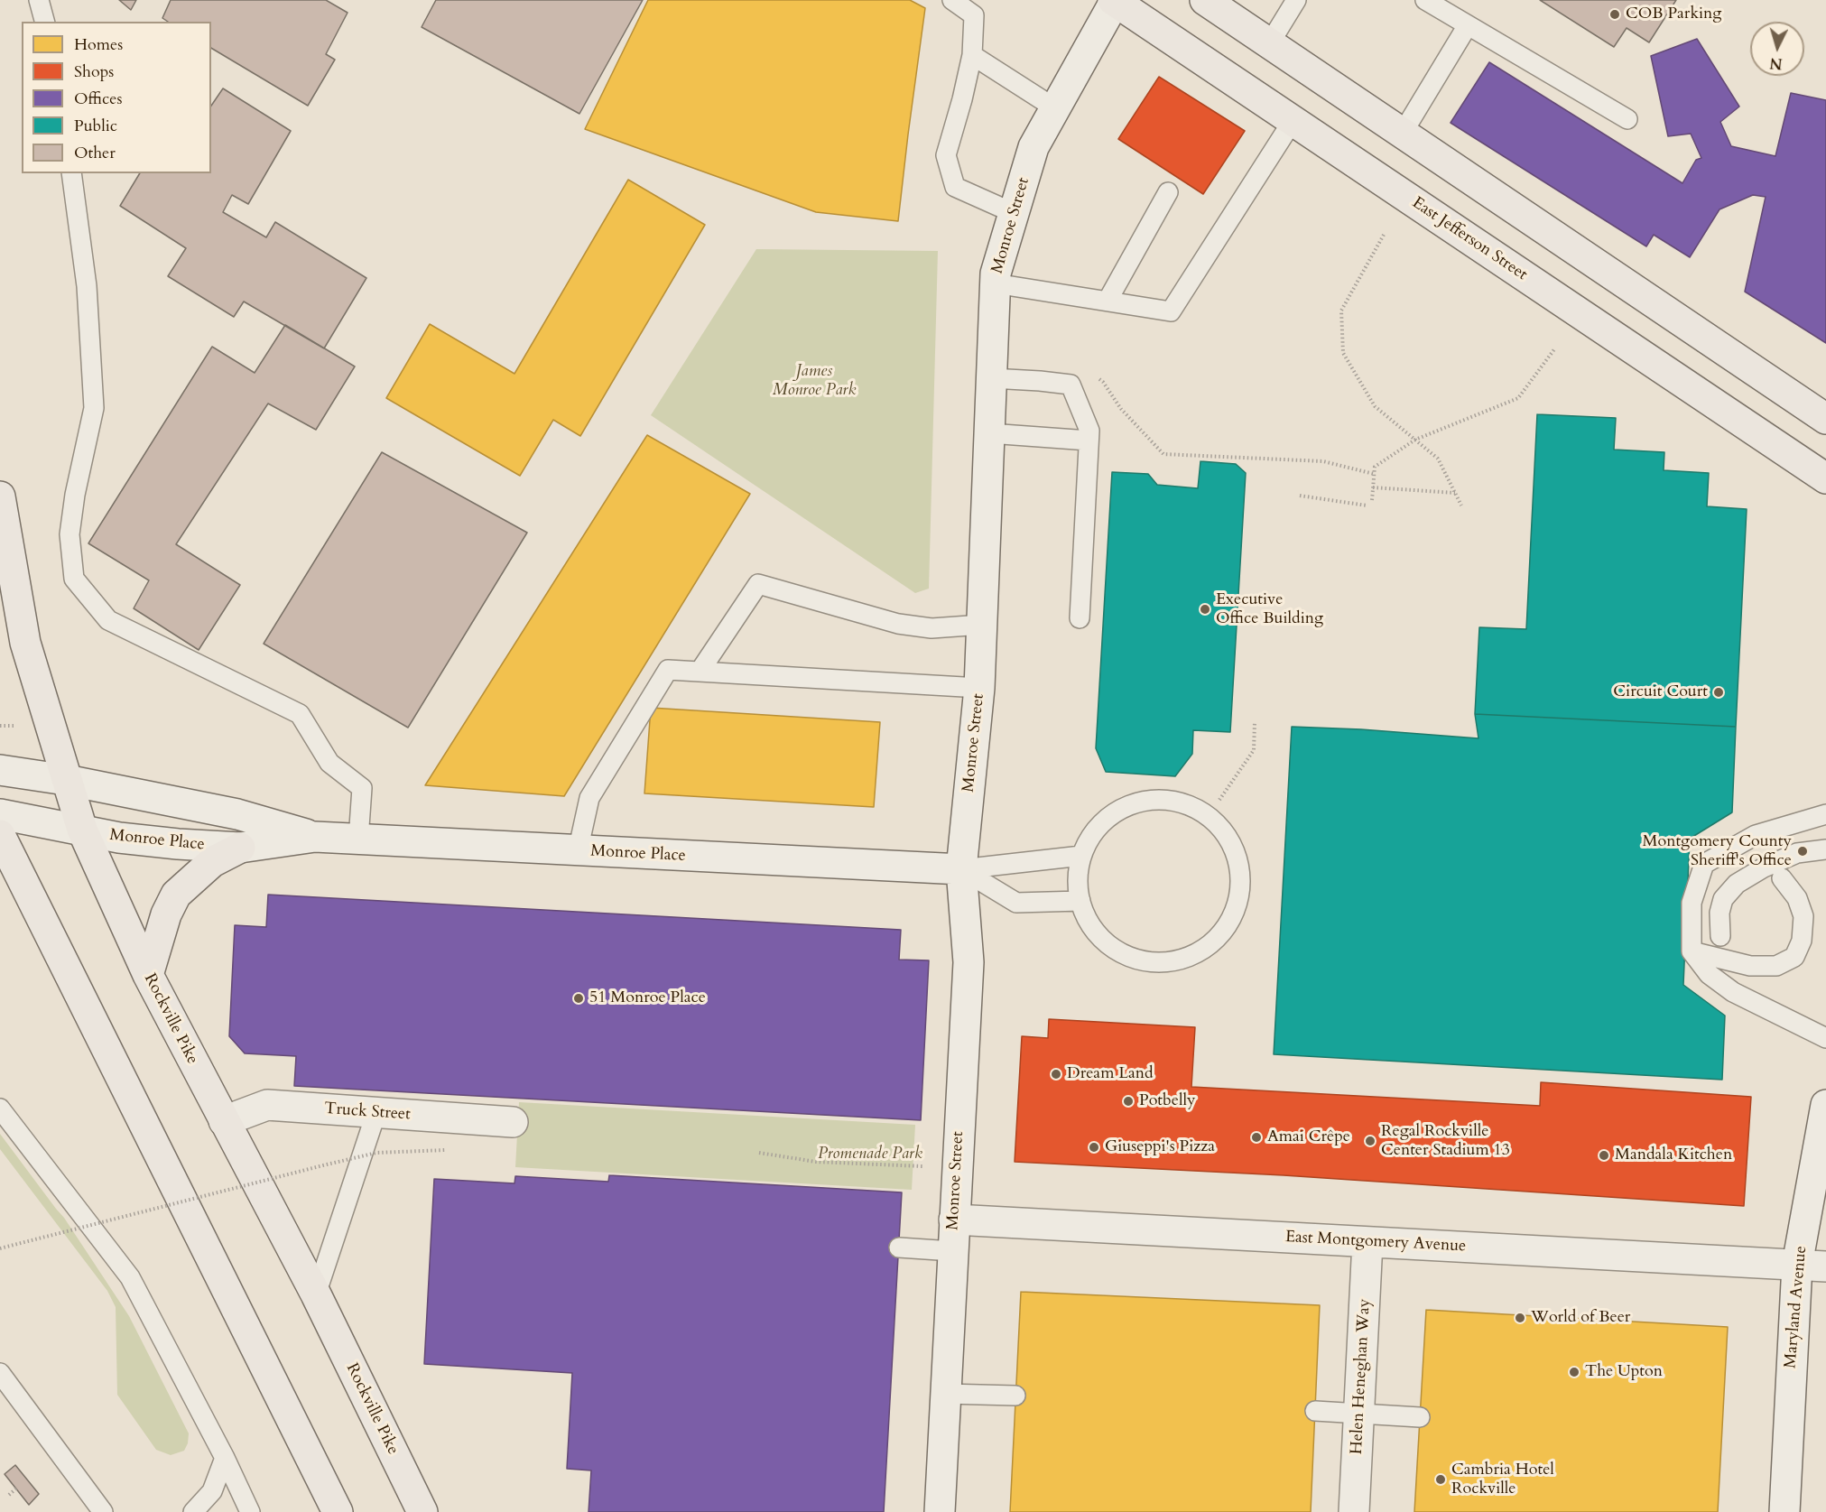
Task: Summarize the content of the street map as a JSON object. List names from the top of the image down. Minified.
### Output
{"streets":{"main road":["East Jefferson Street","Rockville Pike"],"street":["Monroe Street","Monroe Place","Truck Street","East Montgomery Avenue","Maryland Avenue","Helen Heneghan Way"]},"crossings":[["Monroe Street","East Jefferson Street"],["Monroe Street","Monroe Place"],["Monroe Street","East Montgomery Avenue"],["Monroe Place","Rockville Pike"],["Rockville Pike","Truck Street"],["East Montgomery Avenue","Maryland Avenue"],["East Montgomery Avenue","Helen Heneghan Way"]],"parks":["James Monroe Park","Promenade Park"],"places":["COB Parking","Executive Office Building","Circuit Court","Montgomery County Sheriff's Office","51 Monroe Place","Dream Land","Potbelly","Amai Crêpe","Regal Rockville Center Stadium 13","Giuseppi's Pizza","Mandala Kitchen","World of Beer","The Upton","Cambria Hotel Rockville"],"legend":["Homes","Shops","Offices","Public","Other"],"north":"bottom"}
